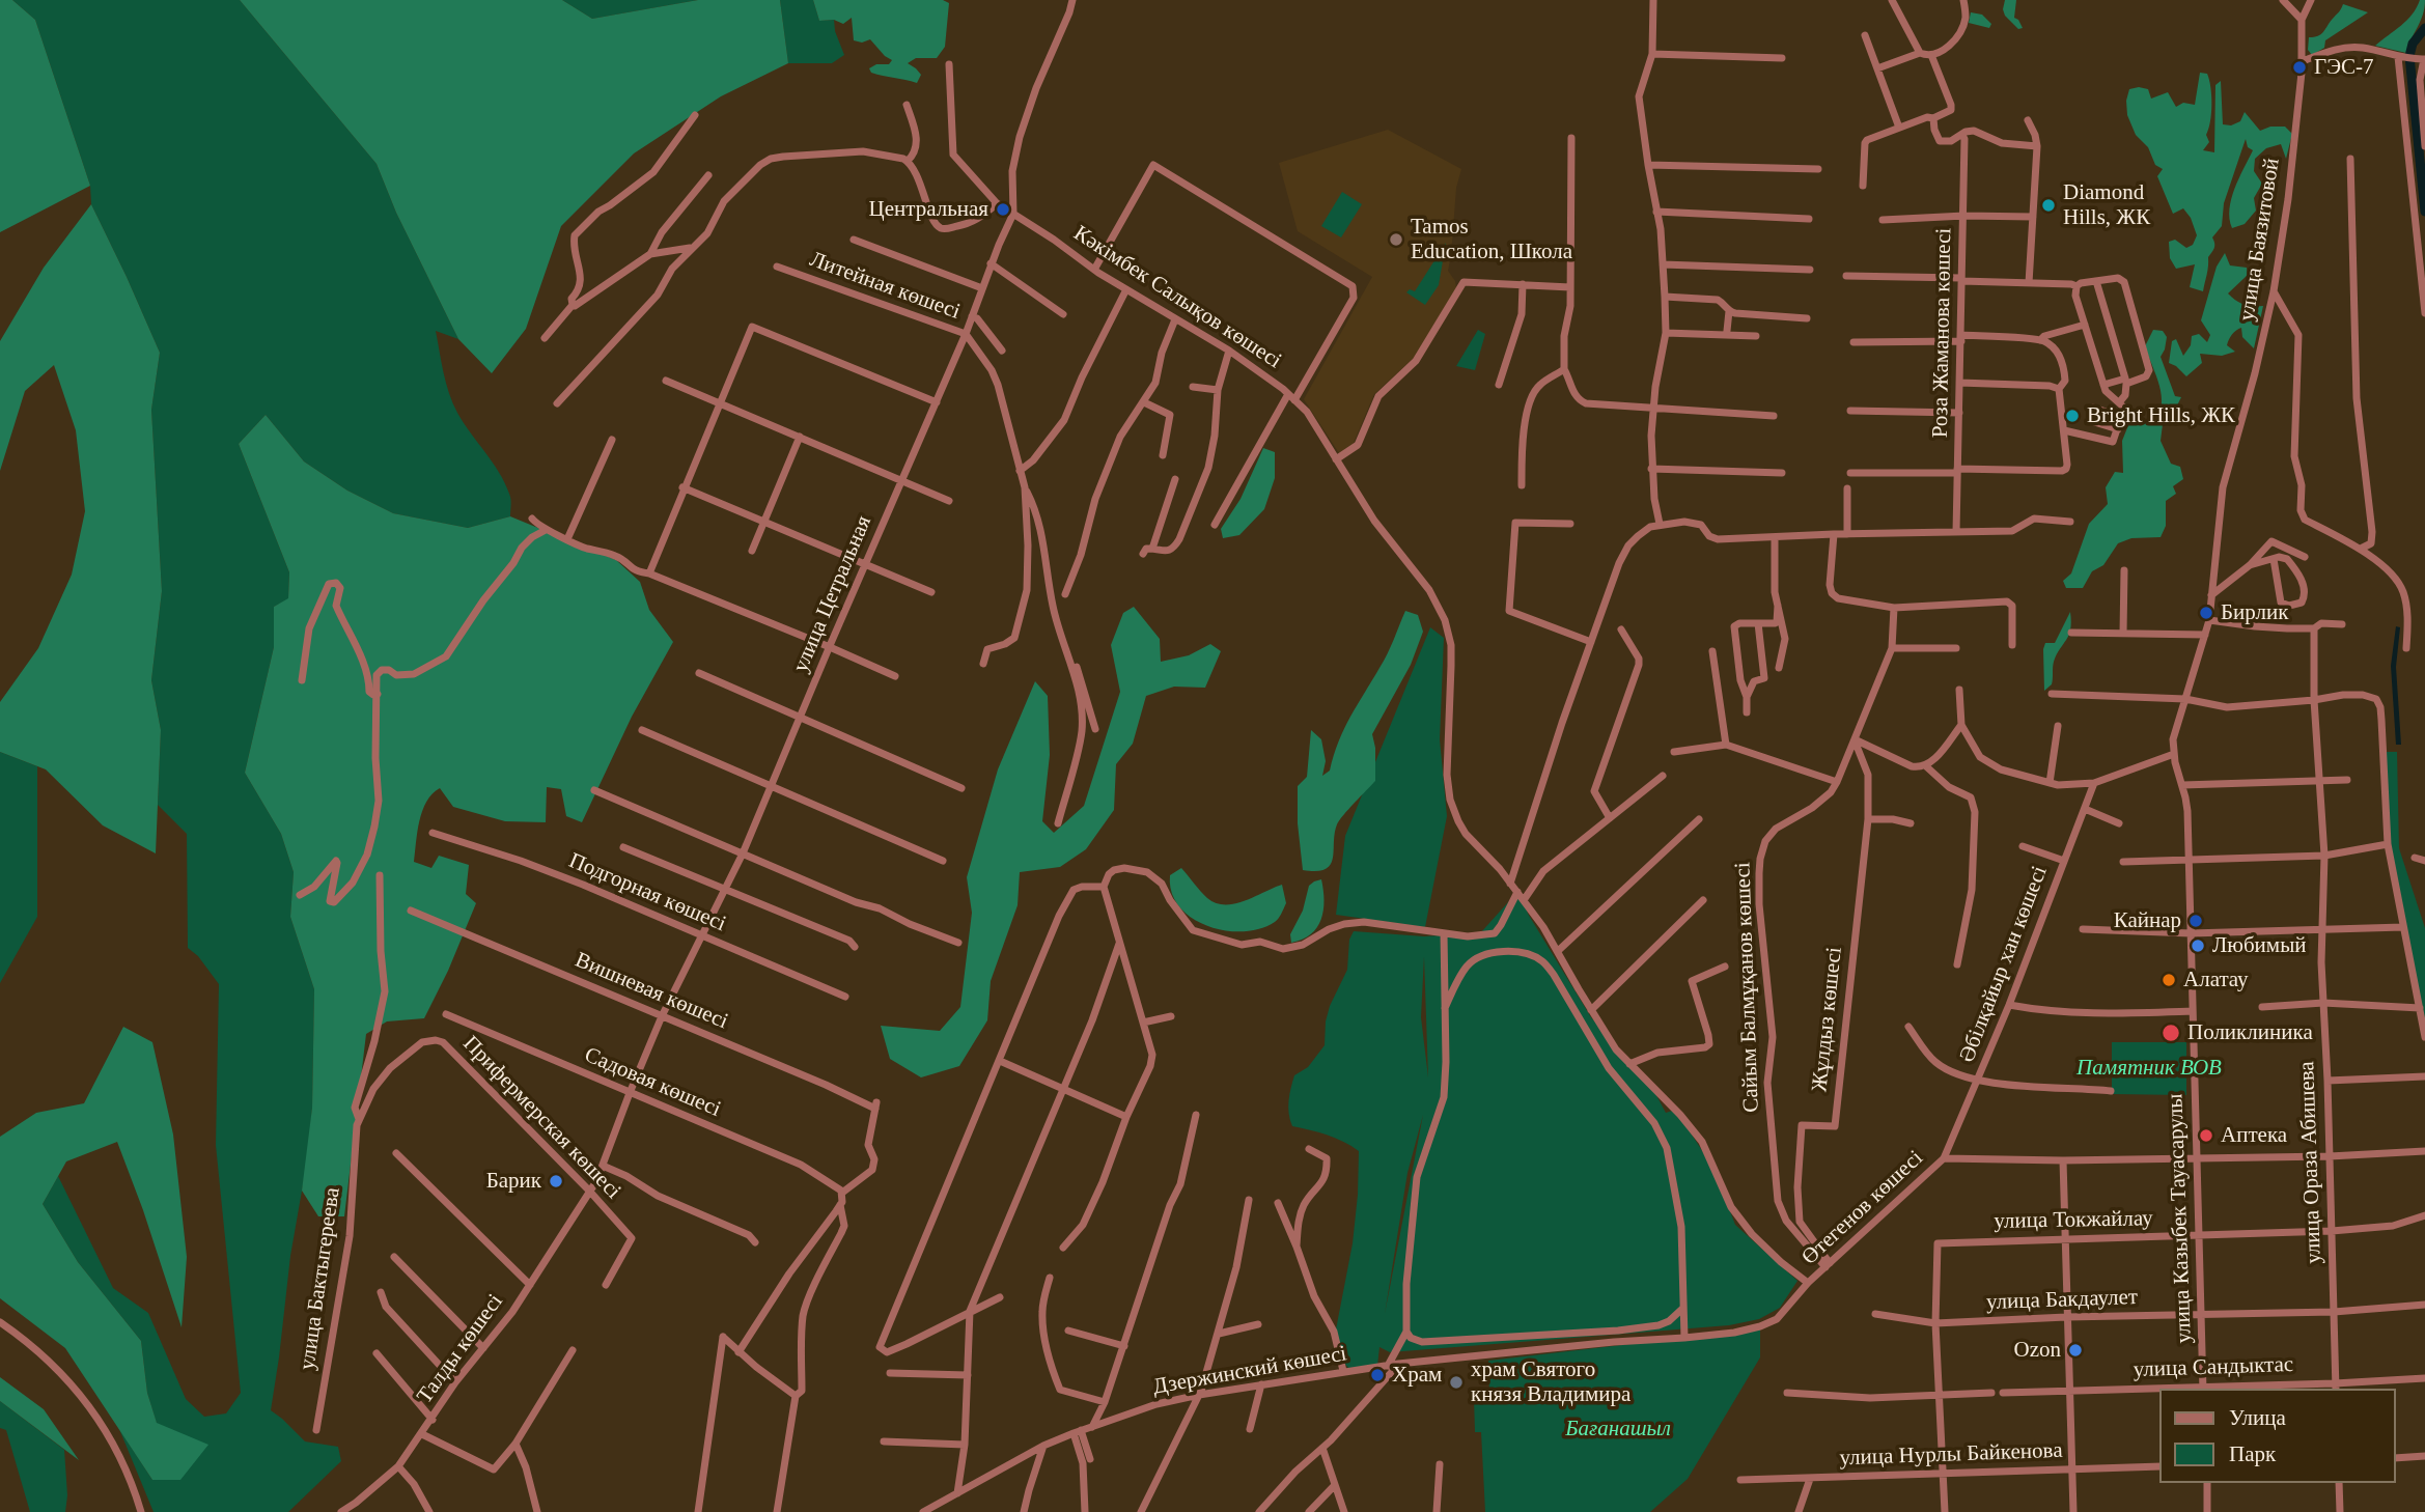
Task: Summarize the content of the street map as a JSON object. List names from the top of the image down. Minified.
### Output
{"streets":{"street":["улица Баязитовой","Литейная көшесі","Кәкімбек Салықов көшесі","Роза Жаманова көшесі","улица Цетральная","Подгорная көшесі","Әбілқайыр хан көшесі","Сайым Балмұқанов көшесі","Вишневая көшесі","Жұлдыз көшесі","Садовая көшесі","Прифермерская көшесі","улица Ораза Абишева","Өтегенов көшесі","улица Казыбек Тауасарулы","улица Токжайлау","улица Бактыгереева","улица Бакдаулет","Талды көшесі","улица Сандыктас","Дзержинский көшесі","улица Нурлы Байкенова"]},"crossings":[["улица Баязитовой","улица Казыбек Тауасарулы"],["Литейная көшесі","улица Цетральная"],["Кәкімбек Салықов көшесі","улица Цетральная"],["Кәкімбек Салықов көшесі","Өтегенов көшесі"],["улица Цетральная","Подгорная көшесі"],["улица Цетральная","Вишневая көшесі"],["улица Цетральная","Садовая көшесі"],["улица Цетральная","Прифермерская көшесі"],["улица Цетральная","Талды көшесі"],["Әбілқайыр хан көшесі","Өтегенов көшесі"],["Сайым Балмұқанов көшесі","Жұлдыз көшесі"],["Сайым Балмұқанов көшесі","Өтегенов көшесі"],["Вишневая көшесі","Садовая көшесі"],["Жұлдыз көшесі","Өтегенов көшесі"],["Прифермерская көшесі","улица Бактыгереева"],["Прифермерская көшесі","Талды көшесі"],["улица Ораза Абишева","Өтегенов көшесі"],["улица Ораза Абишева","улица Токжайлау"],["улица Ораза Абишева","улица Бакдаулет"],["улица Ораза Абишева","улица Сандыктас"],["Өтегенов көшесі","улица Казыбек Тауасарулы"],["Өтегенов көшесі","Дзержинский көшесі"],["улица Казыбек Тауасарулы","улица Токжайлау"],["улица Казыбек Тауасарулы","улица Бакдаулет"],["улица Казыбек Тауасарулы","улица Сандыктас"],["улица Токжайлау","улица Бакдаулет"]],"parks":["Памятник ВОВ","Бағанашыл"],"places":["ГЭС-7","Diamond Hills, ЖК","Центральная","Tamos Education, Школа","Bright Hills, ЖК","Бирлик","Кайнар","Любимый","Алатау","Поликлиника","Аптека","Барик","Ozon","Храм","храм Святого князя Владимира"],"legend":["Улица","Парк"]}
